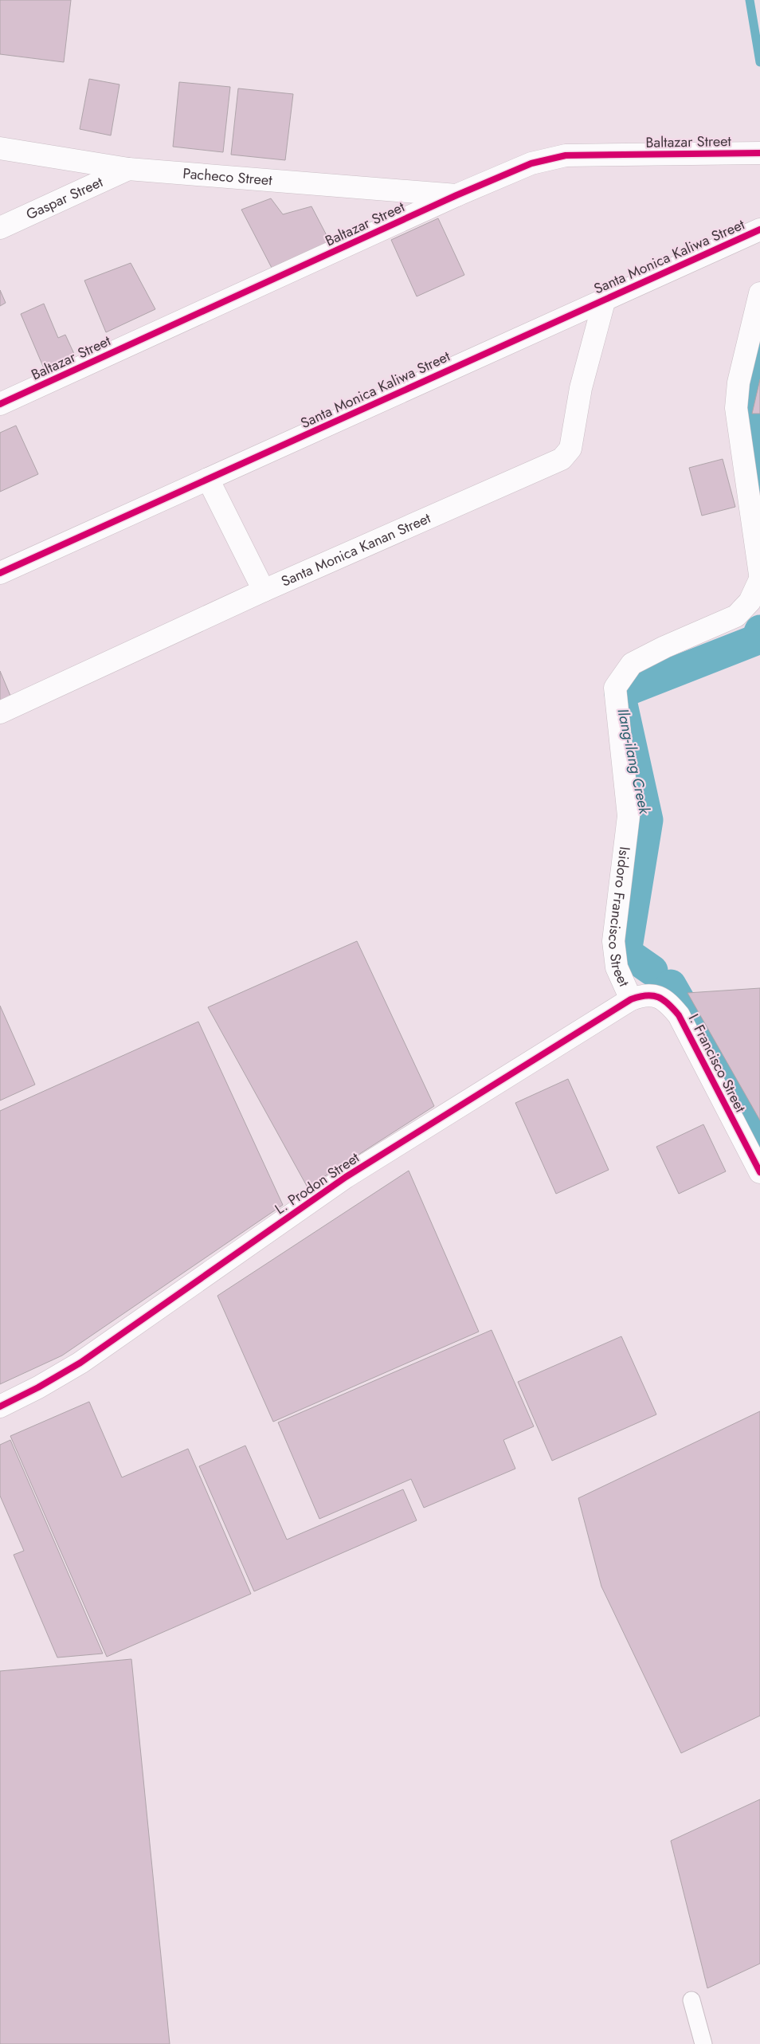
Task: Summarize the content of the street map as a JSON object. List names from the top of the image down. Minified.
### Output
{"streets":{"street":["Baltazar Street","Pacheco Street","Gaspar Street","Santa Monica Kaliwa Street","Santa Monica Kanan Street","Isidoro Francisco Street","I. Francisco Street","L. Prodon Street"]},"crossings":[["Baltazar Street","Pacheco Street"],["Pacheco Street","Gaspar Street"],["Santa Monica Kaliwa Street","Santa Monica Kanan Street"],["Isidoro Francisco Street","L. Prodon Street"],["I. Francisco Street","L. Prodon Street"]],"water":["Ilang-ilang Creek"]}
